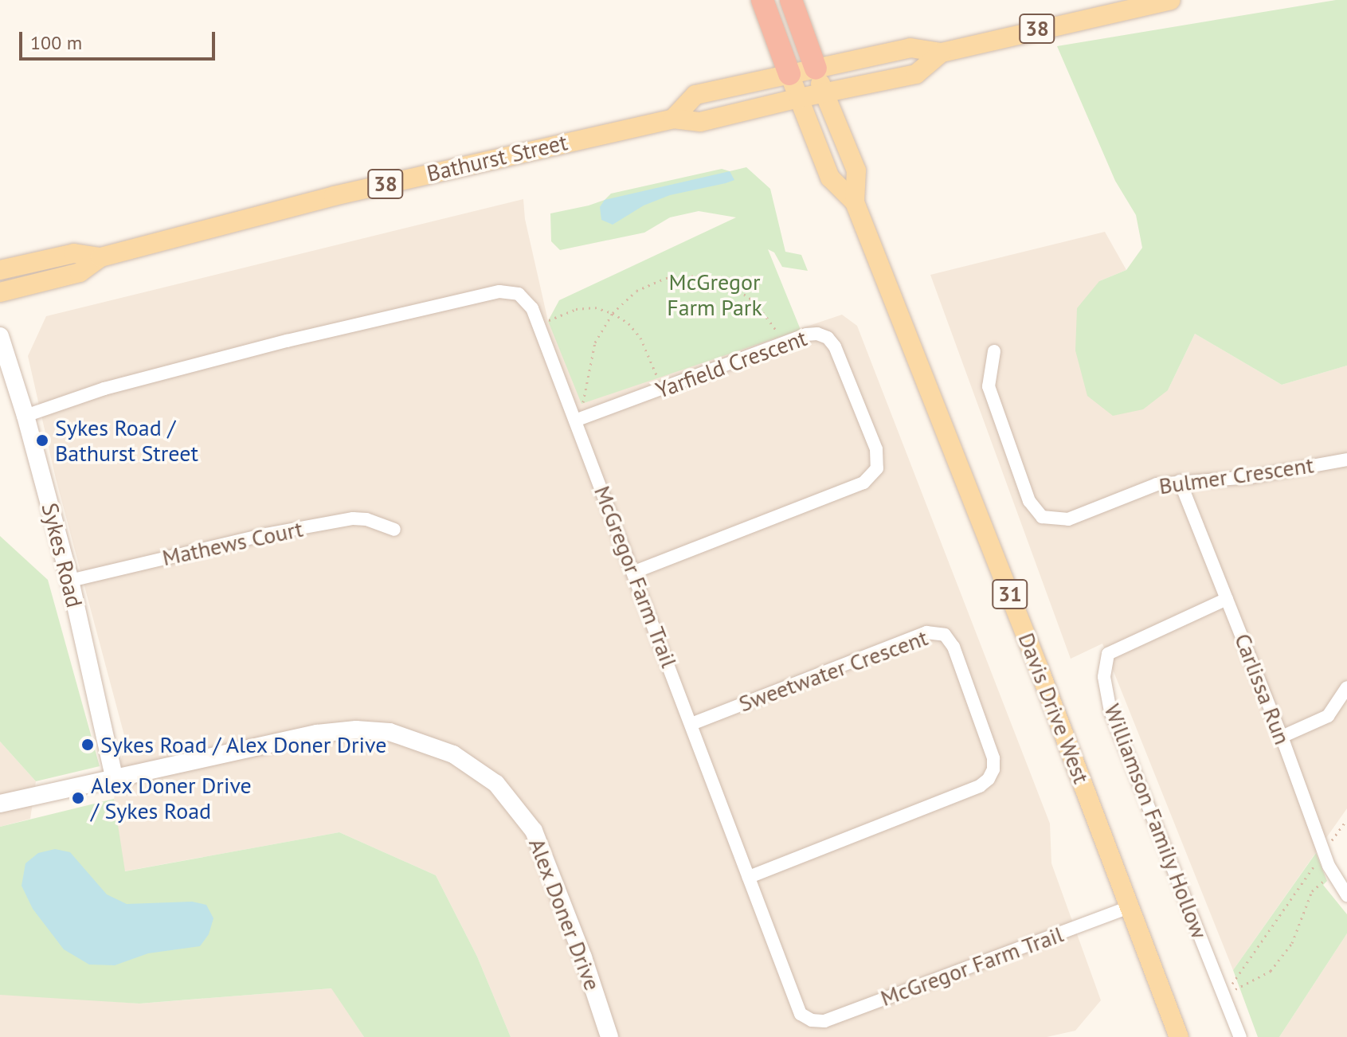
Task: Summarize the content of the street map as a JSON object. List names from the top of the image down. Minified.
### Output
{"streets":{"highway":["31","Davis Drive West"],"main road":["38","Bathurst Street"],"street":["Yarfield Crescent","Bulmer Crescent","Mathews Court","Sykes Road","McGregor Farm Trail","Sweetwater Crescent","Carlissa Run","Williamson Family Hollow","Alex Doner Drive"]},"crossings":[["Bathurst Street","Davis Drive West"],["Yarfield Crescent","McGregor Farm Trail"],["Bulmer Crescent","Carlissa Run"],["Mathews Court","Sykes Road"],["Sykes Road","McGregor Farm Trail"],["Sykes Road","Alex Doner Drive"],["McGregor Farm Trail","Sweetwater Crescent"],["McGregor Farm Trail","Davis Drive West"],["Carlissa Run","Williamson Family Hollow"]],"parks":["McGregor Farm Park"],"places":["Sykes Road / Bathurst Street","Sykes Road / Alex Doner Drive","Alex Doner Drive / Sykes Road"],"scale_bar":"100 m"}
